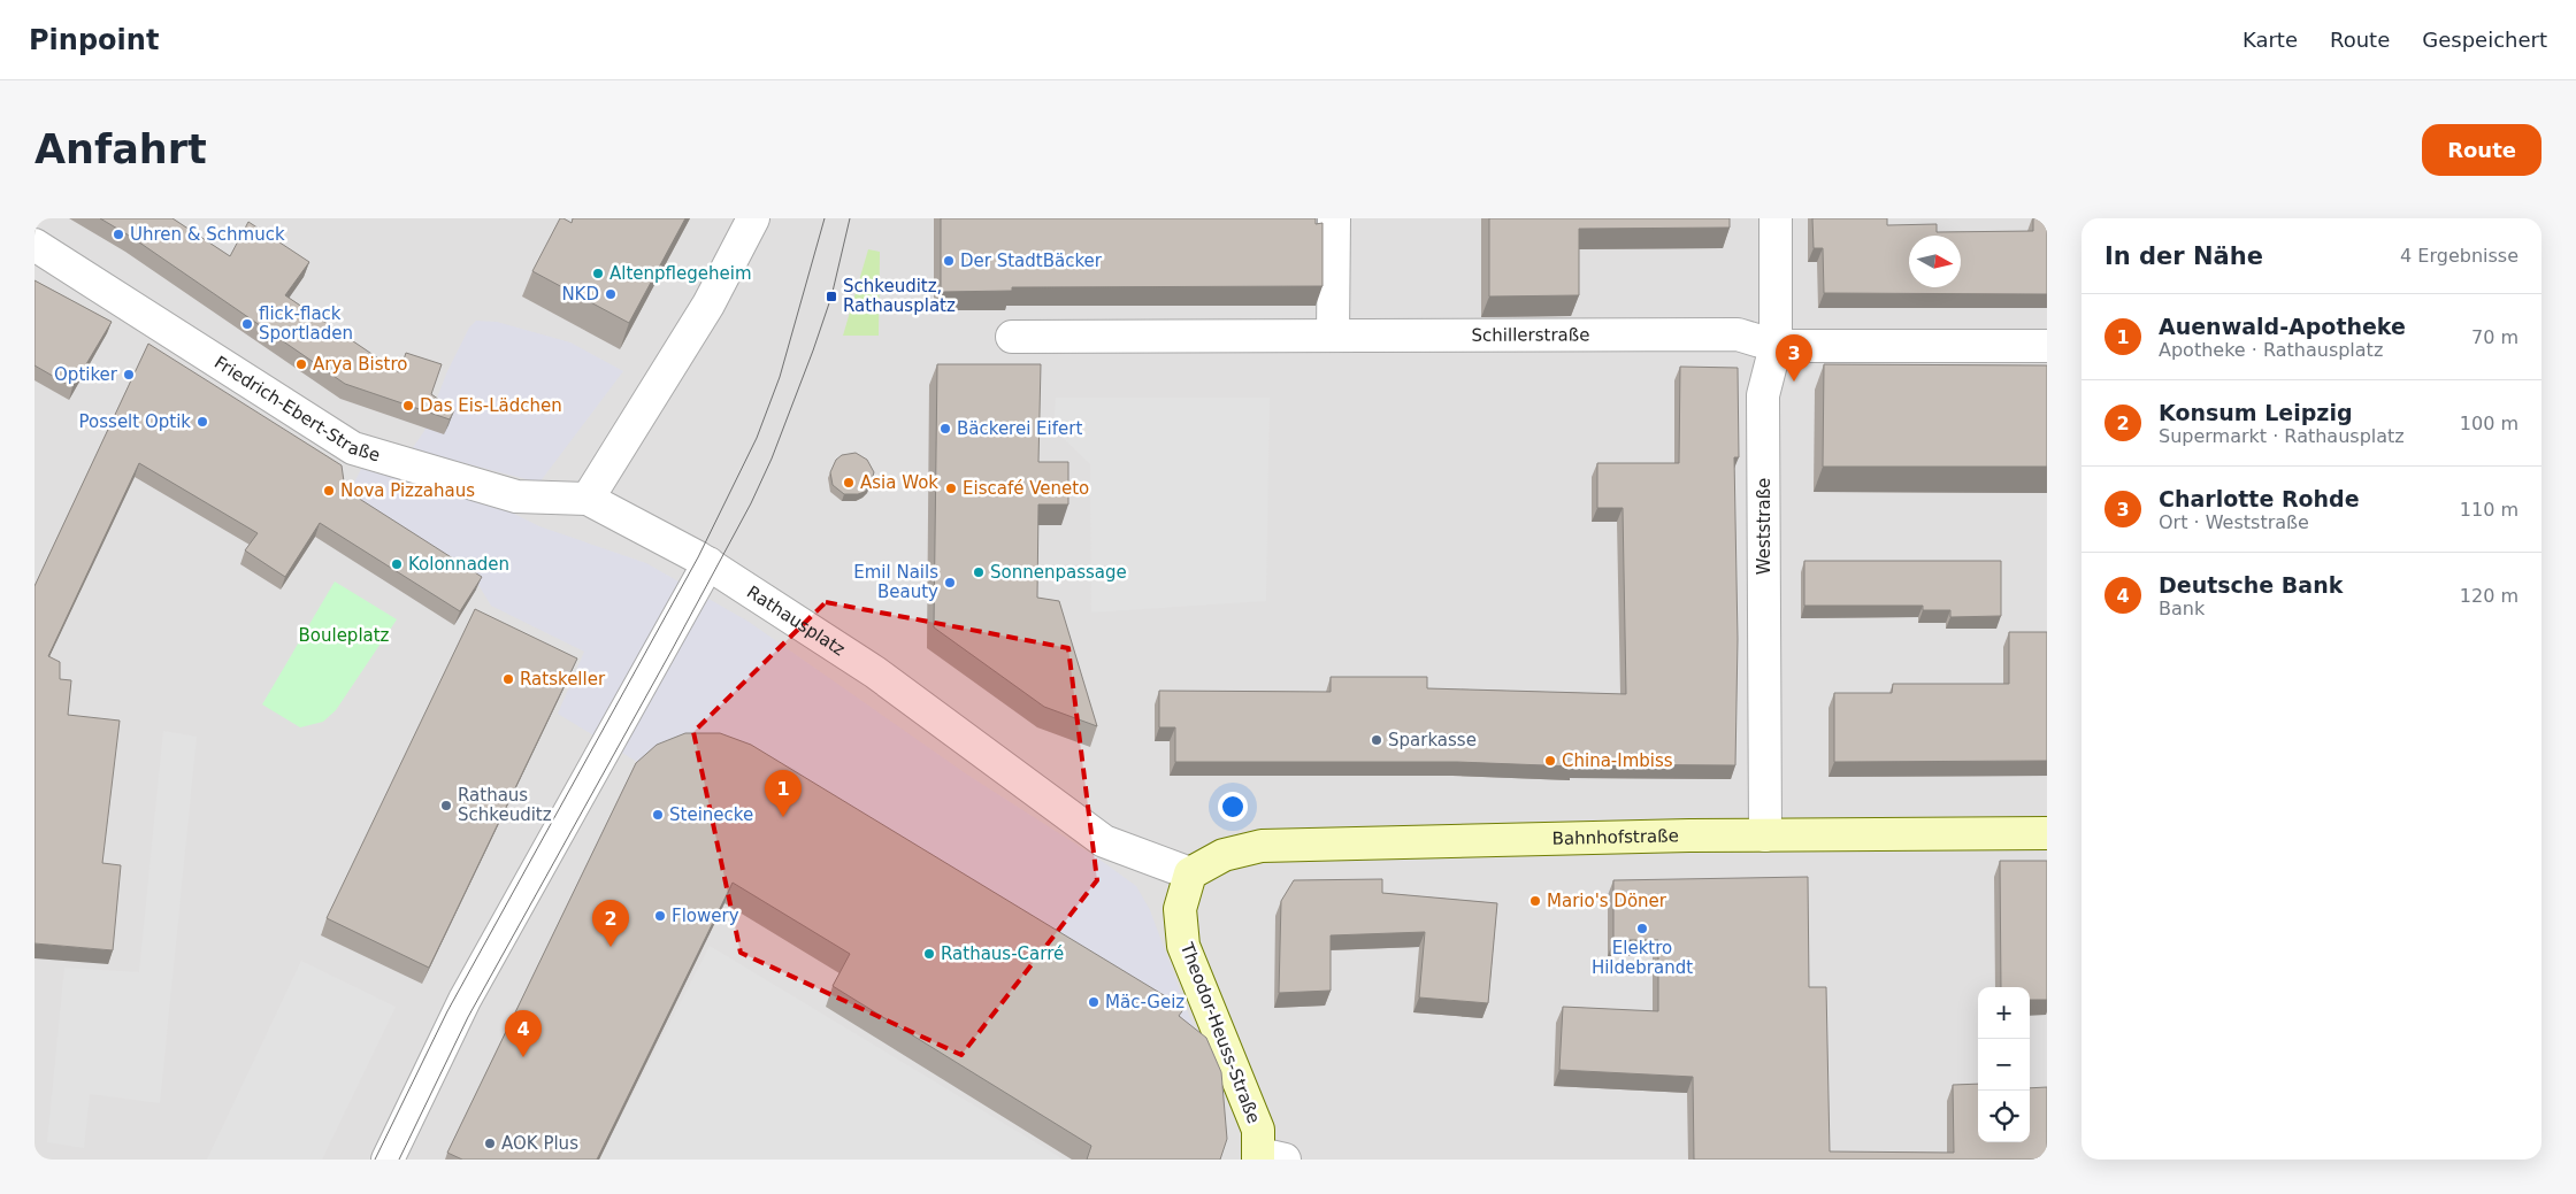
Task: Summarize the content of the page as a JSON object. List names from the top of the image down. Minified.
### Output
{"streets":{"street":["Schillerstraße","Friedrich-Ebert-Straße","Weststraße","Rathausplatz","Bahnhofstraße","Theodor-Heuss-Straße"]},"crossings":[["Schillerstraße","Weststraße"],["Friedrich-Ebert-Straße","Rathausplatz"],["Weststraße","Bahnhofstraße"],["Rathausplatz","Bahnhofstraße"],["Rathausplatz","Theodor-Heuss-Straße"],["Bahnhofstraße","Theodor-Heuss-Straße"]],"parks":["Bouleplatz"],"places":{"other":["Uhren & Schmuck","Der StadtBäcker","Altenpflegeheim","NKD","flick-flack Sportladen","Arya Bistro","Optiker","Das Eis-Lädchen","Posselt Optik","Bäckerei Eifert","Asia Wok","Eiscafé Veneto","Nova Pizzahaus","Kolonnaden","Sonnenpassage","Emil Nails Beauty","Ratskeller","Sparkasse","China-Imbiss","Rathaus Schkeuditz","Steinecke","Mario's Döner","Flowery","Elektro Hildebrandt","Rathaus-Carré","Mäc-Geiz","AOK Plus"],"transit":["Schkeuditz, Rathausplatz"]},"north":"right","page":{"header":"Pinpoint","nav":["Karte","Route","Gespeichert"],"buttons":"Route","title":"Anfahrt","heading":["In der Nähe","4 Ergebnisse"],"list":[{"mark":"1","name":"Auenwald-Apotheke","note":"Apotheke · Rathausplatz","value":"70 m"},{"mark":"2","name":"Konsum Leipzig","note":"Supermarkt · Rathausplatz","value":"100 m"},{"mark":"3","name":"Charlotte Rohde","note":"Ort · Weststraße","value":"110 m"},{"mark":"4","name":"Deutsche Bank","note":"Bank","value":"120 m"}],"pins":["3","1","2","4"],"map_buttons":["+","−"]}}
